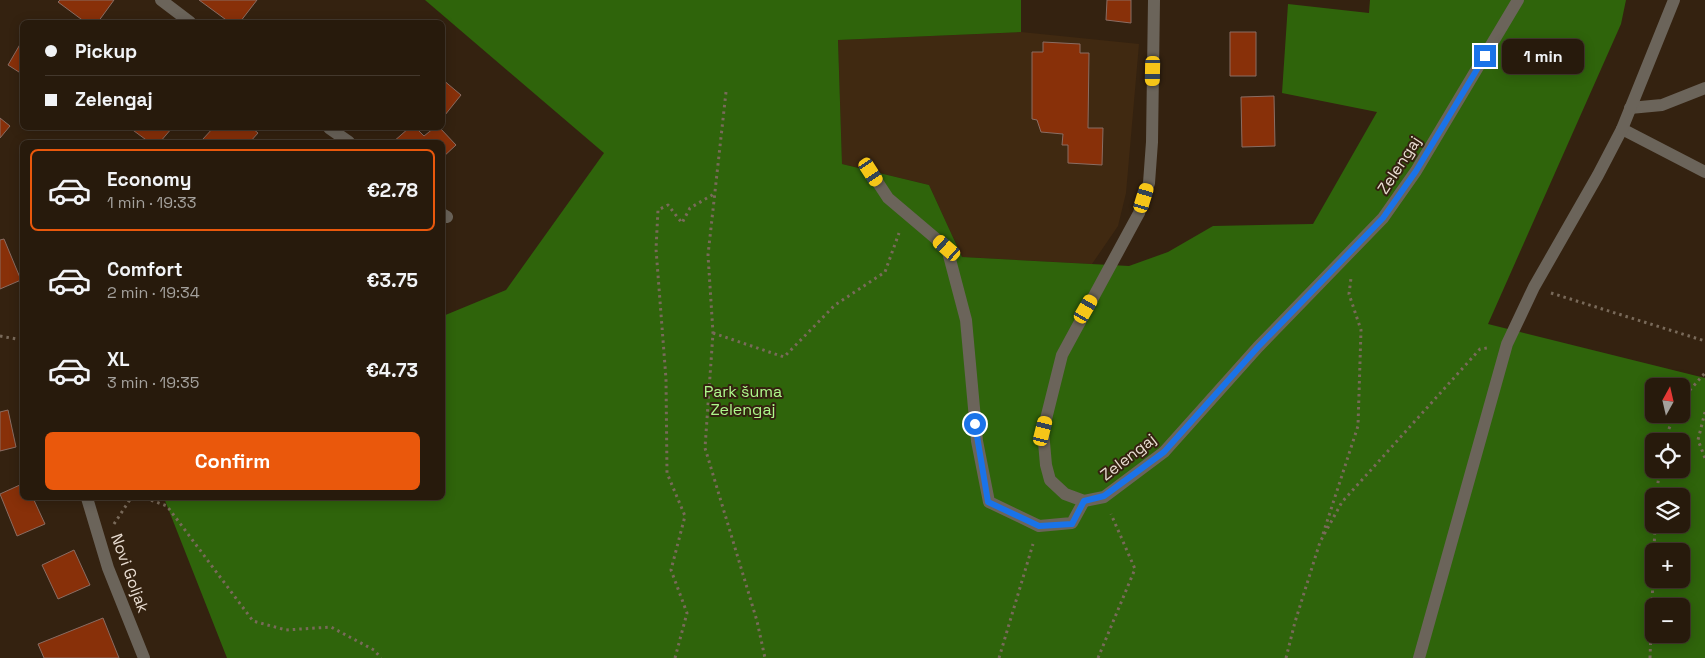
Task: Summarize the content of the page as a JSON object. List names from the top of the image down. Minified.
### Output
{"streets":{"street":["Zelengaj","Novi Goljak"]},"parks":["Park šuma Zelengaj"],"north":"top","page":{"banner":["Pickup","Zelengaj"],"bubble":"1 min","list":[{"name":"Economy","note":"1 min · 19:33","value":"€2.78"},{"name":"Comfort","note":"2 min · 19:34","value":"€3.75"},{"name":"XL","note":"3 min · 19:35","value":"€4.73"}],"map_buttons":["+","−"],"buttons":"Confirm"}}
